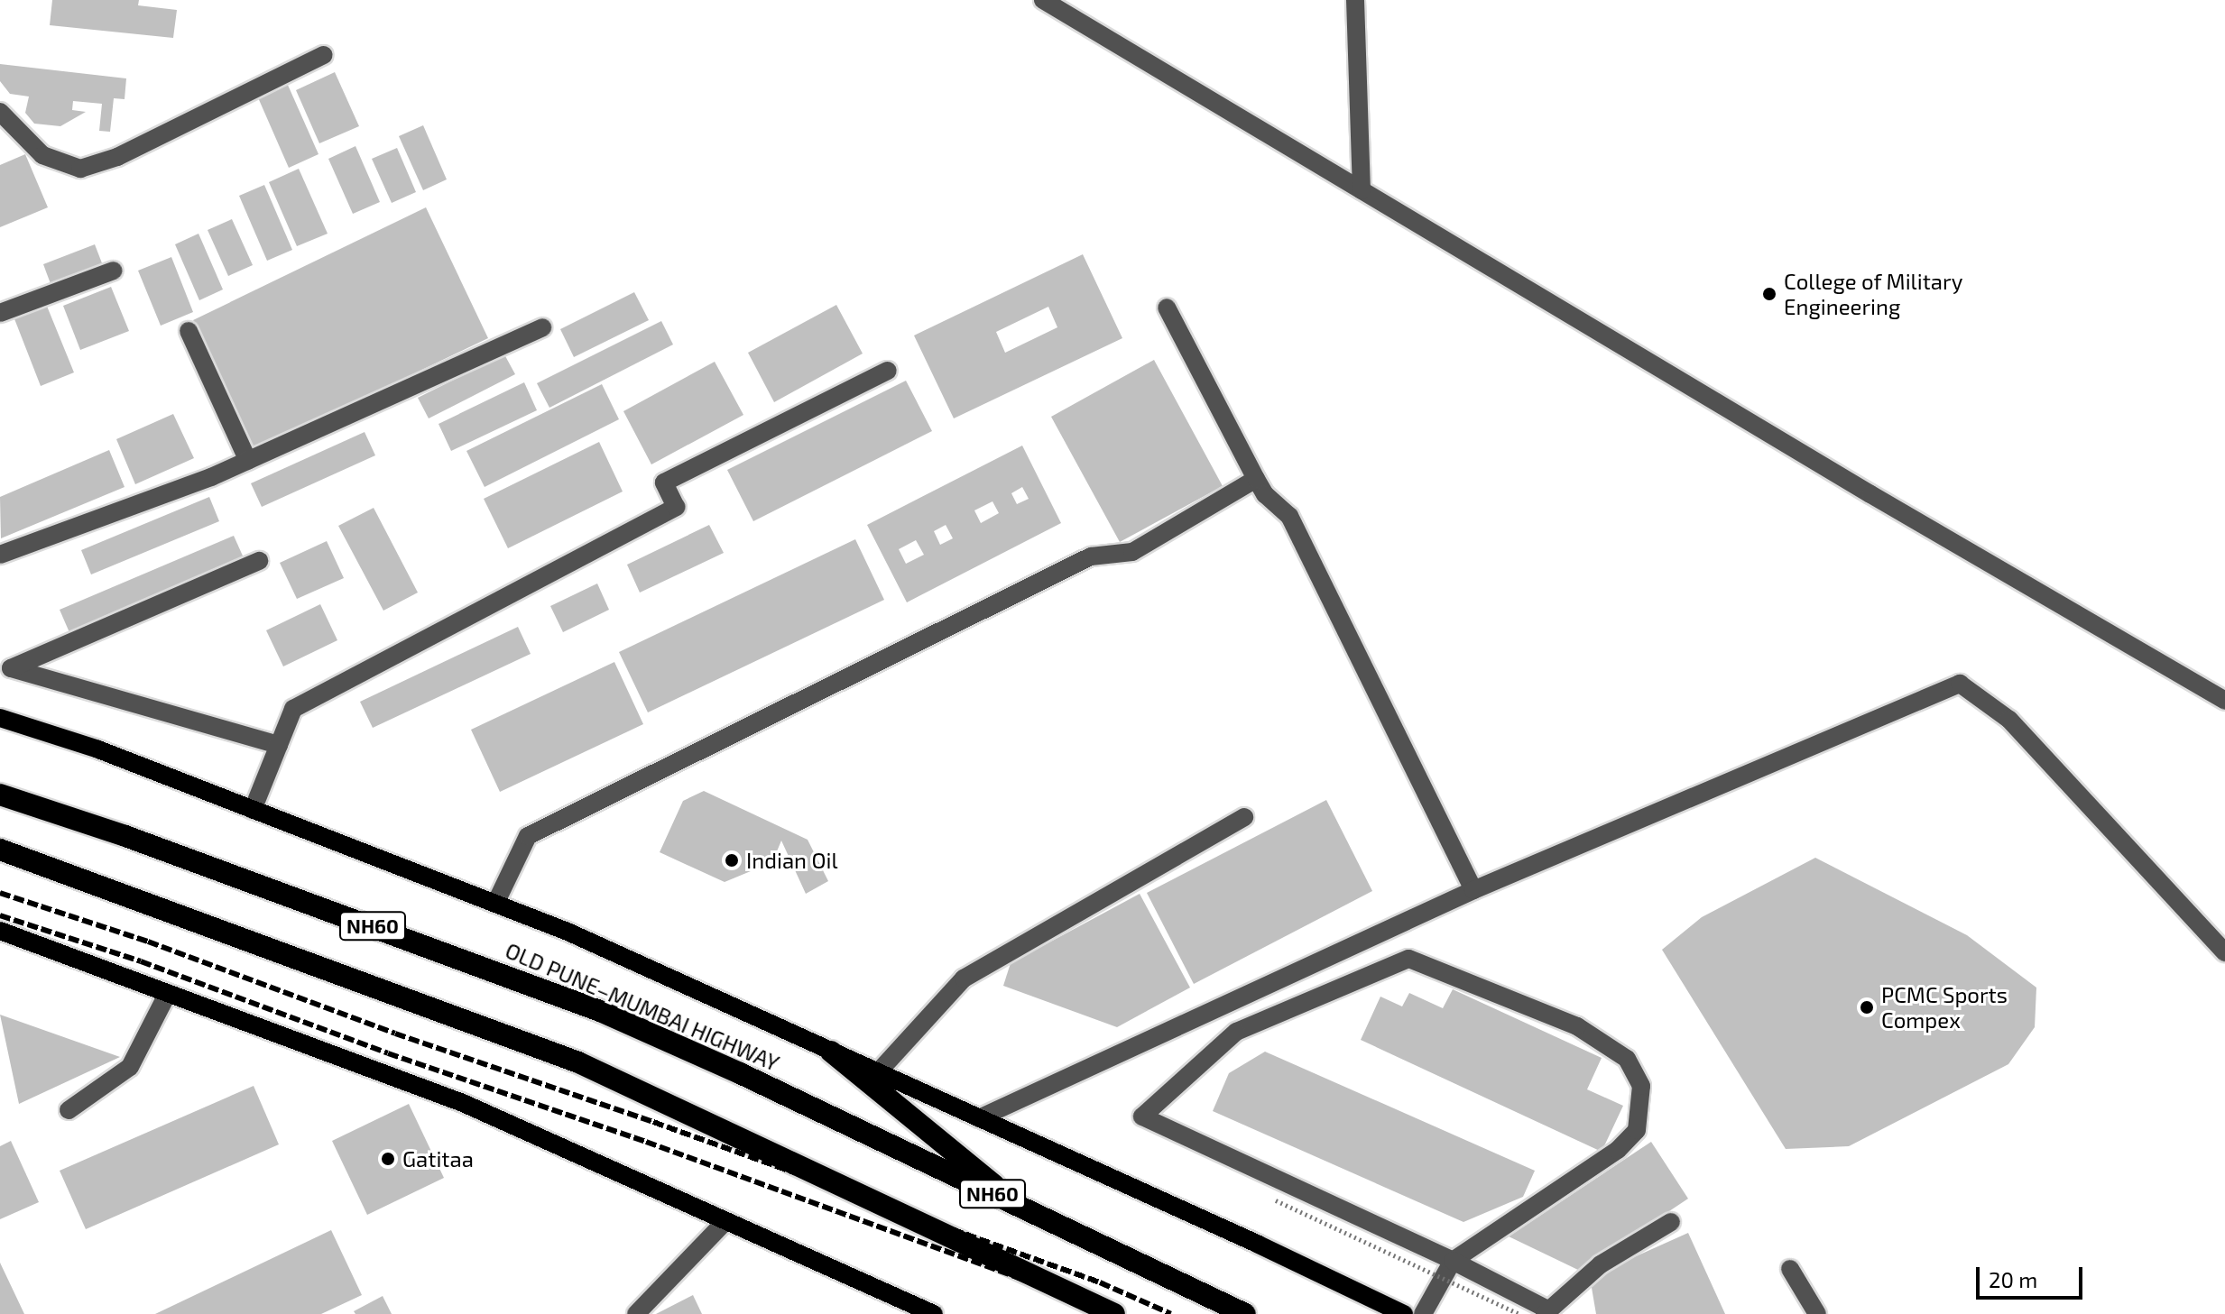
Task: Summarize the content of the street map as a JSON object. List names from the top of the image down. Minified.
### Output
{"streets":{"highway":["NH60","OLD PUNE–MUMBAI HIGHWAY"]},"places":["College of Military Engineering","Indian Oil","PCMC Sports Compex","Gatitaa"],"scale_bar":"20 m"}
